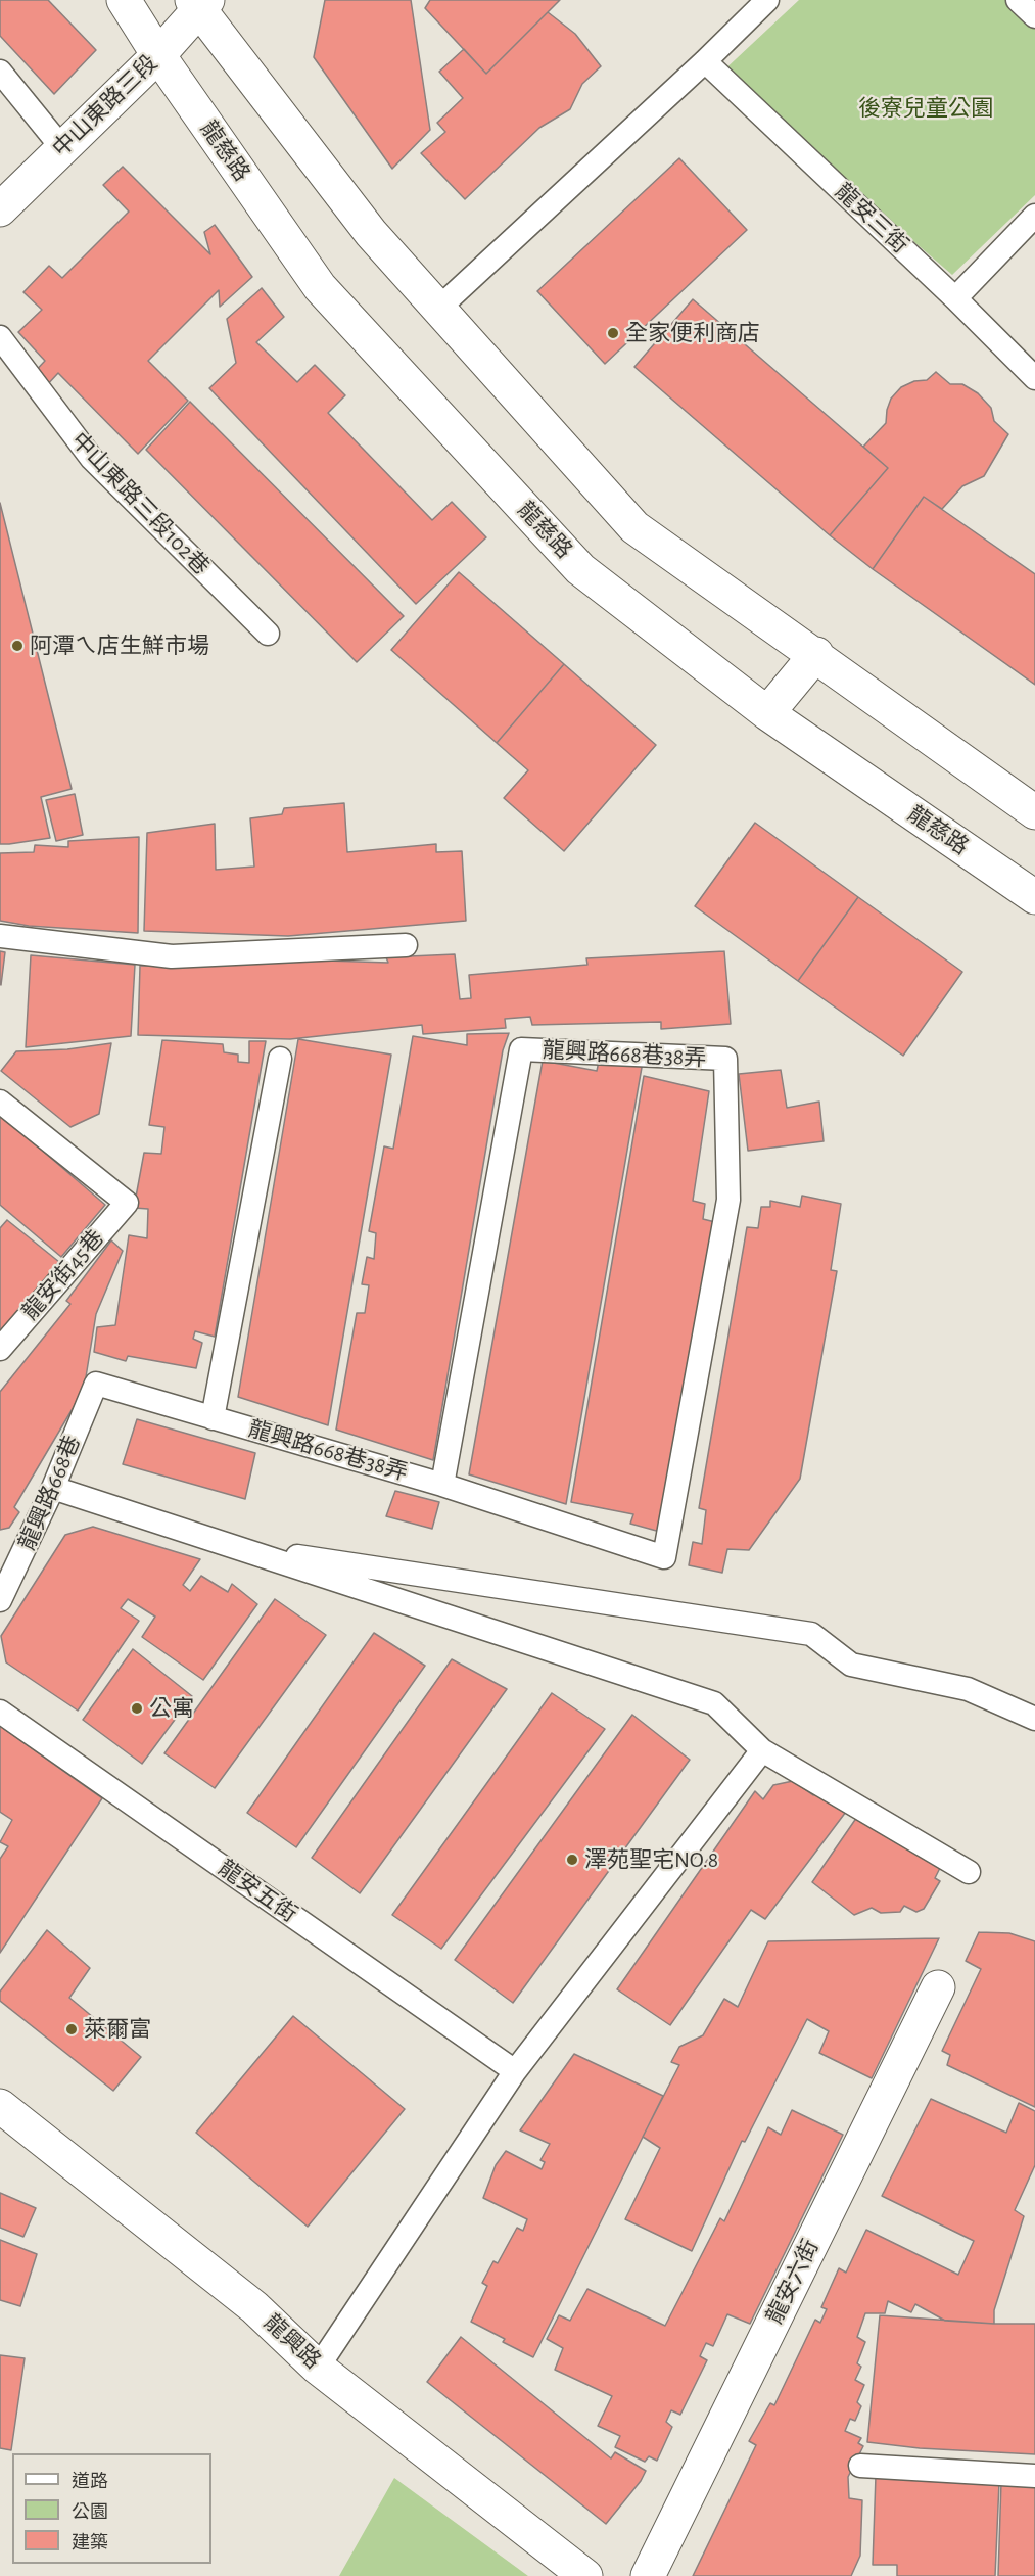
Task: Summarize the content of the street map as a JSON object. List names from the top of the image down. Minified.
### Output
{"streets":{"street":["中山東路三段","龍慈路","龍安六街","龍興路"],"lane":["龍安三街","中山東路三段102巷","龍興路668巷38弄","龍安街45巷","龍興路668巷","龍安五街"]},"crossings":[["中山東路三段","龍慈路"],["龍興路668巷38弄","龍興路668巷"]],"parks":["後寮兒童公園"],"places":["全家便利商店","阿潭ㄟ店生鮮市場","公寓","澤苑聖宅NO.8","萊爾富"],"legend":["道路","公園","建築"]}
